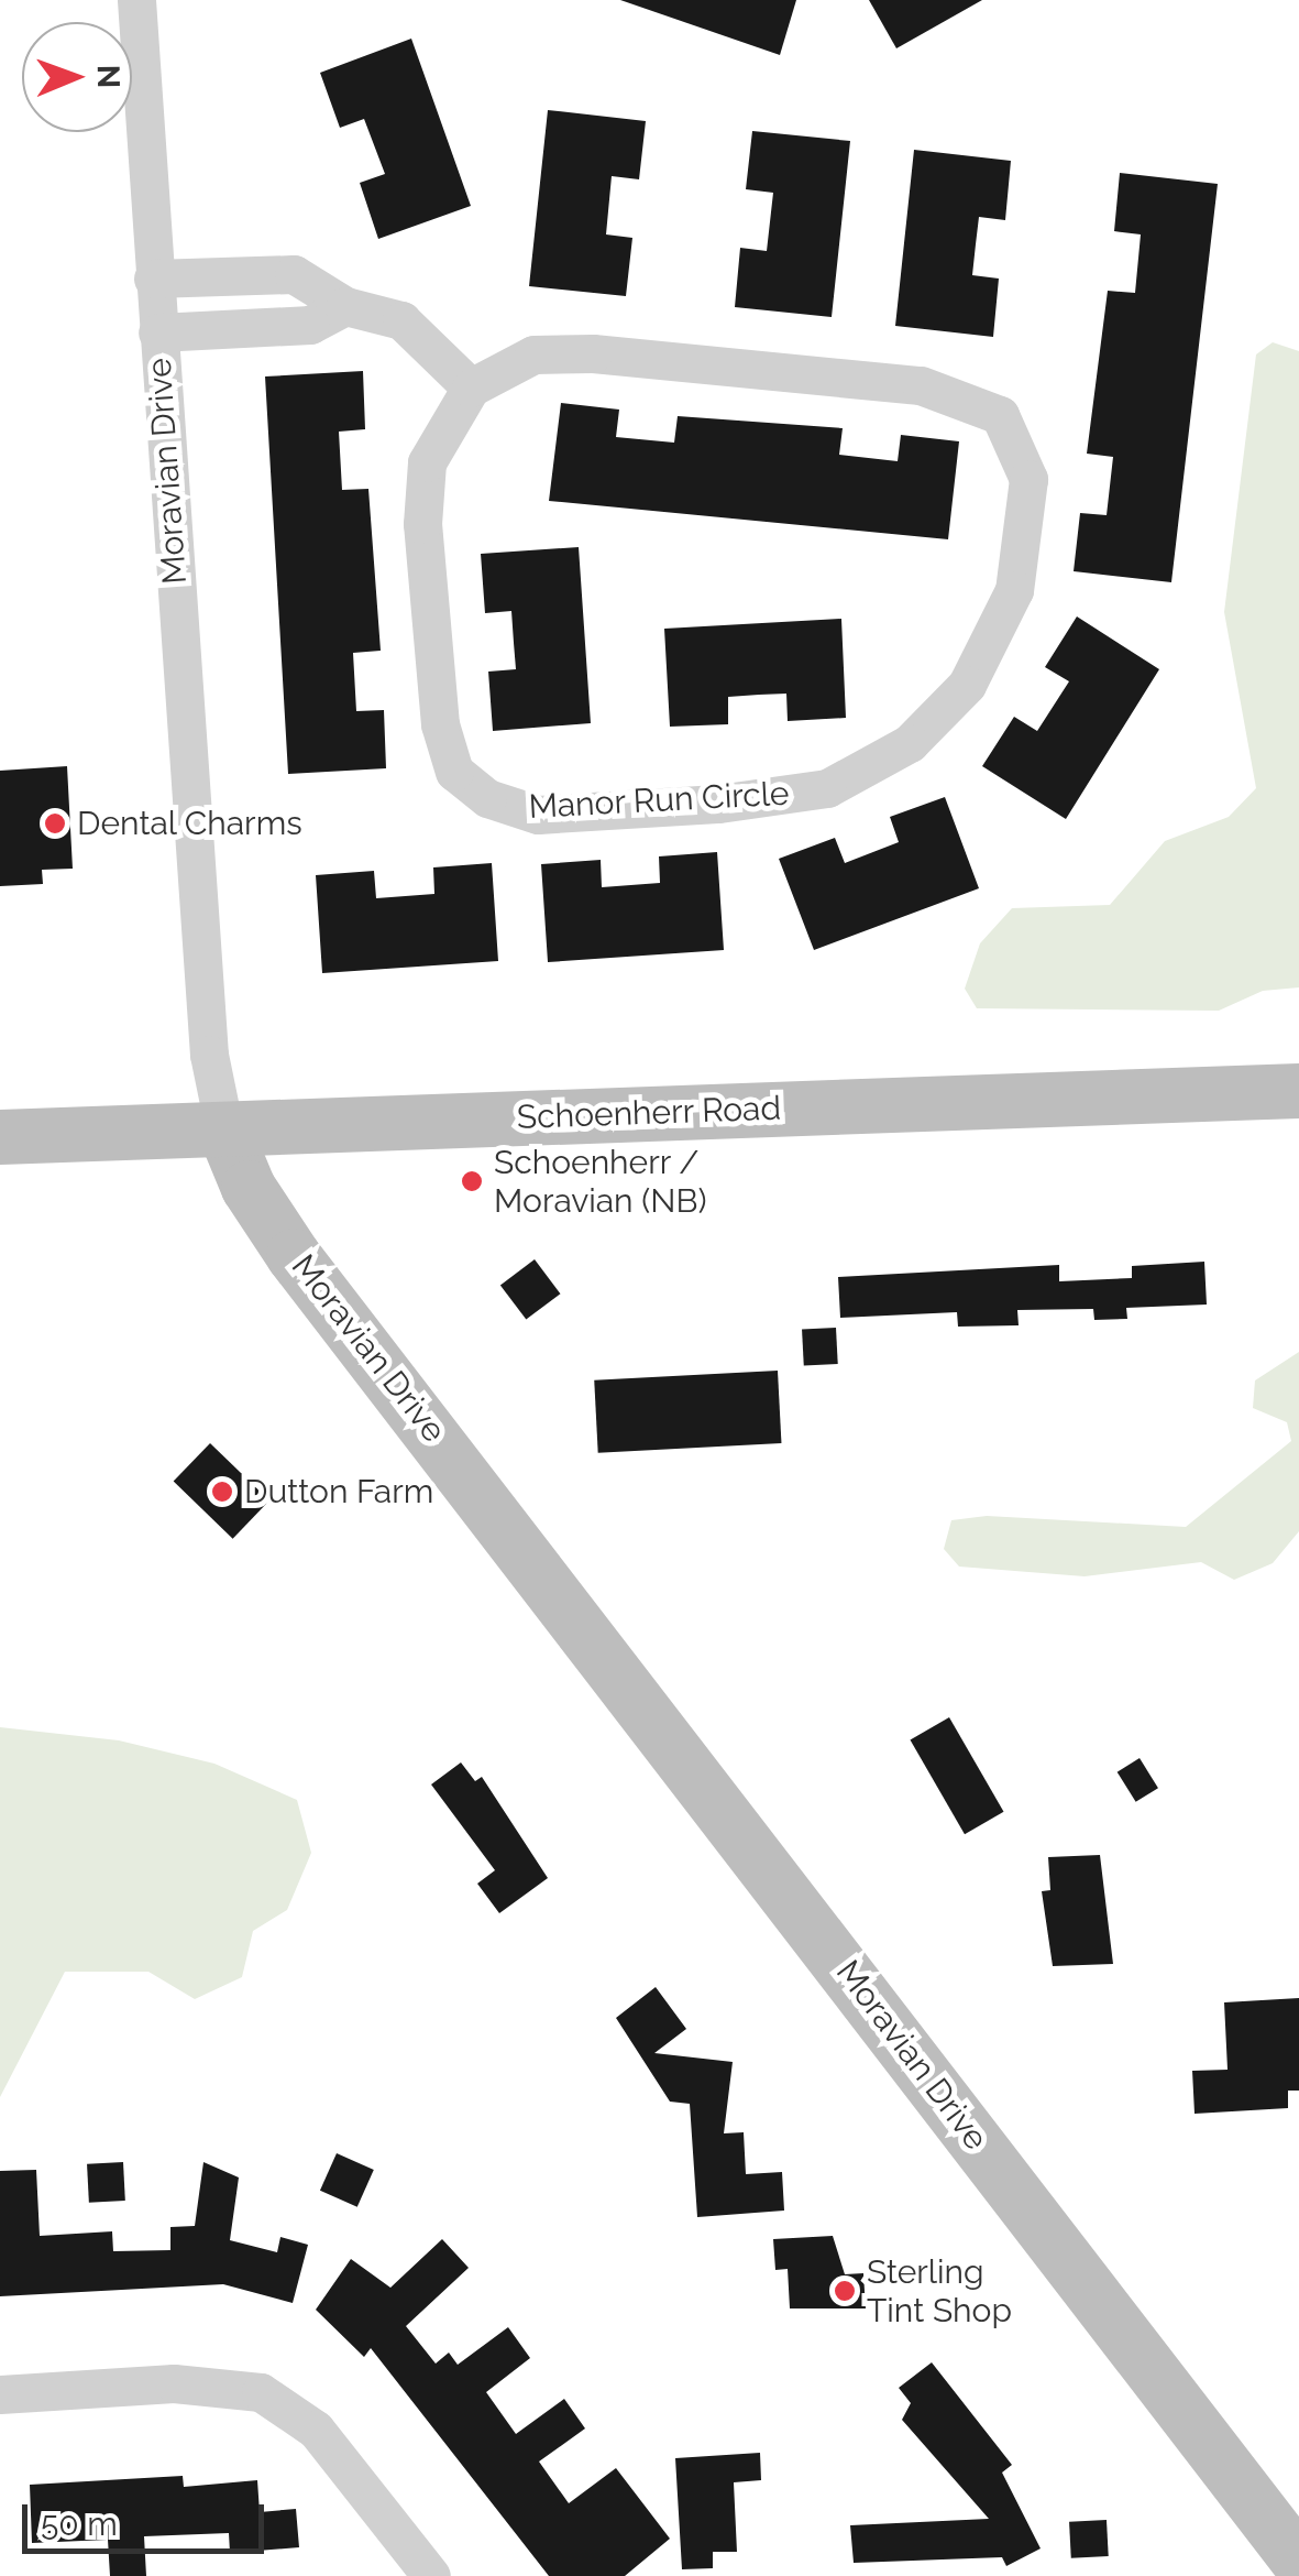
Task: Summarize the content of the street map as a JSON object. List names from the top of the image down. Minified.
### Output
{"streets":{"street":["Moravian Drive","Manor Run Circle","Schoenherr Road"]},"crossings":[["Moravian Drive","Schoenherr Road"]],"places":["Dental Charms","Schoenherr / Moravian (NB)","Dutton Farm","Sterling Tint Shop"],"scale_bar":"50 m","north":"right"}
